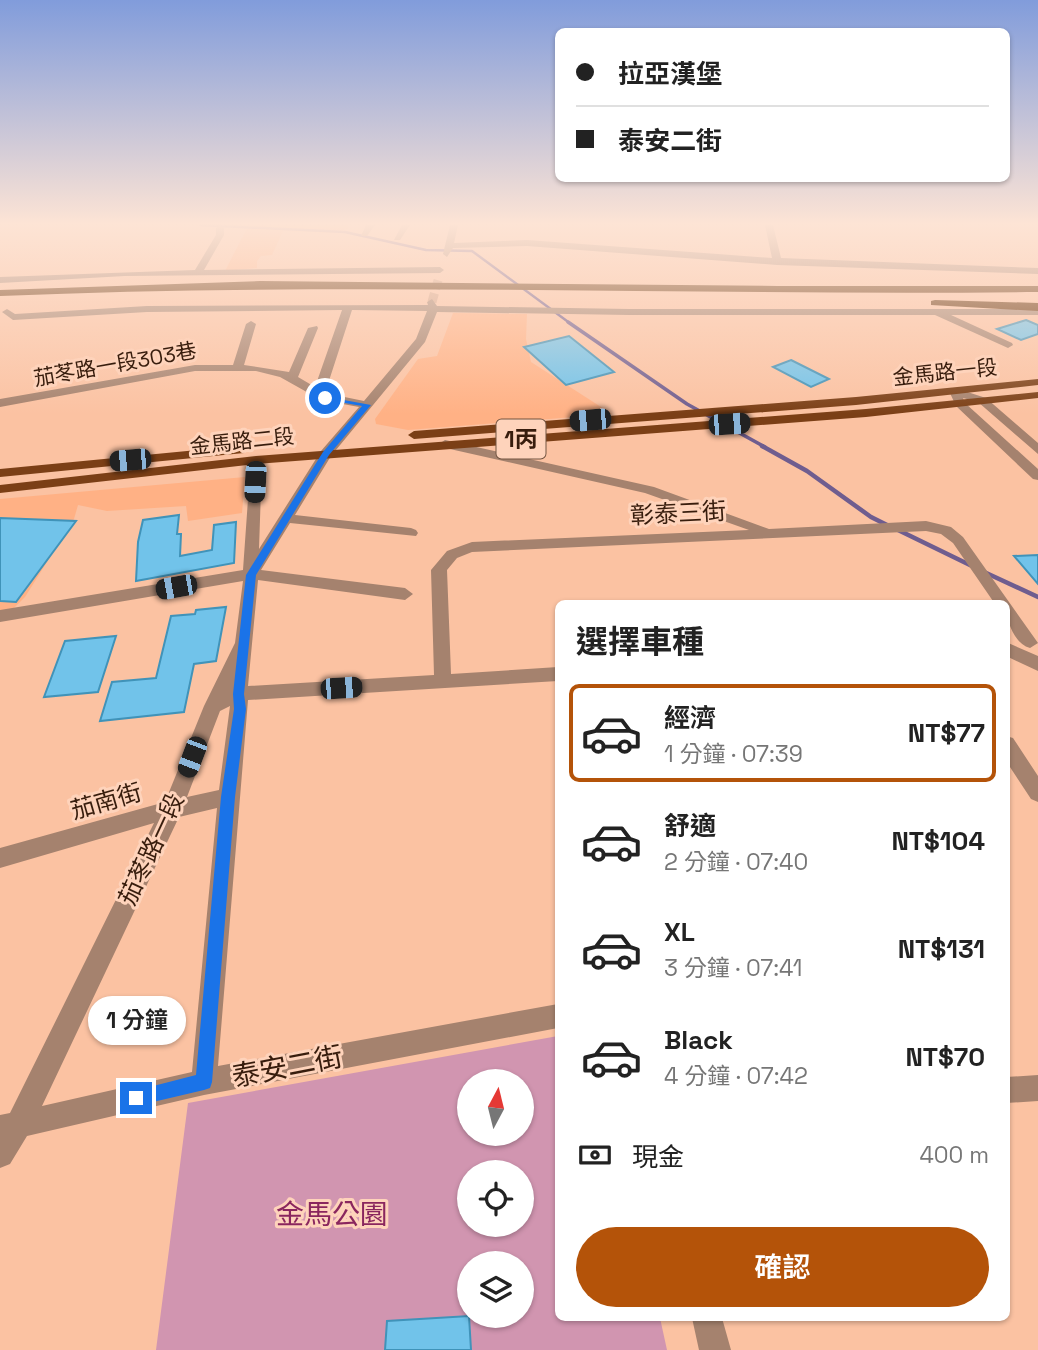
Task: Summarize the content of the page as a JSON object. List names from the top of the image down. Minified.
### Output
{"streets":{"main road":["金馬路一段","1丙","金馬路二段"],"street":["茄苳路一段303巷","彰泰三街","茄南街","茄苳路一段","泰安二街"]},"crossings":[["金馬路一段","金馬路二段"],["茄南街","茄苳路一段"],["茄苳路一段","泰安二街"]],"parks":["金馬公園"],"north":"top","page":{"banner":["拉亞漢堡","泰安二街"],"heading":"選擇車種","list":[{"name":"經濟","note":"1 分鐘 · 07:39","value":"NT$77"},{"name":"舒適","note":"2 分鐘 · 07:40","value":"NT$104"},{"name":"XL","note":"3 分鐘 · 07:41","value":"NT$131"},{"name":"Black","note":"4 分鐘 · 07:42","value":"NT$70"}],"bubble":"1 分鐘","pay":["現金","400 m"],"buttons":"確認"}}
